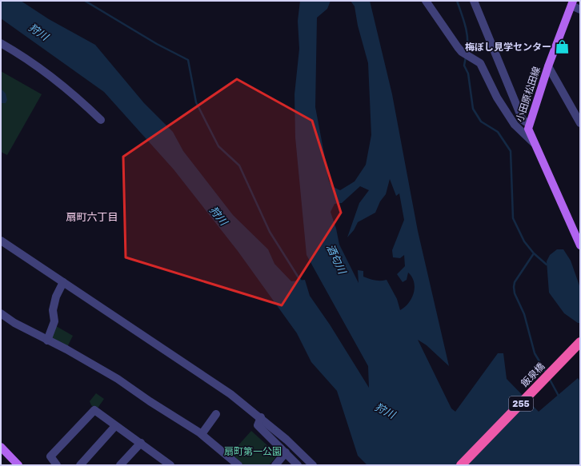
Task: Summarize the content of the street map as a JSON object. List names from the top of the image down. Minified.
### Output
{"streets":{"highway":["飯泉橋","255"],"main road":["小田原松田線"]},"districts":["扇町六丁目"],"water":["狩川","酒匂川"],"parks":["扇町第一公園"],"places":{"shop":["梅ぼし見学センター"]}}
